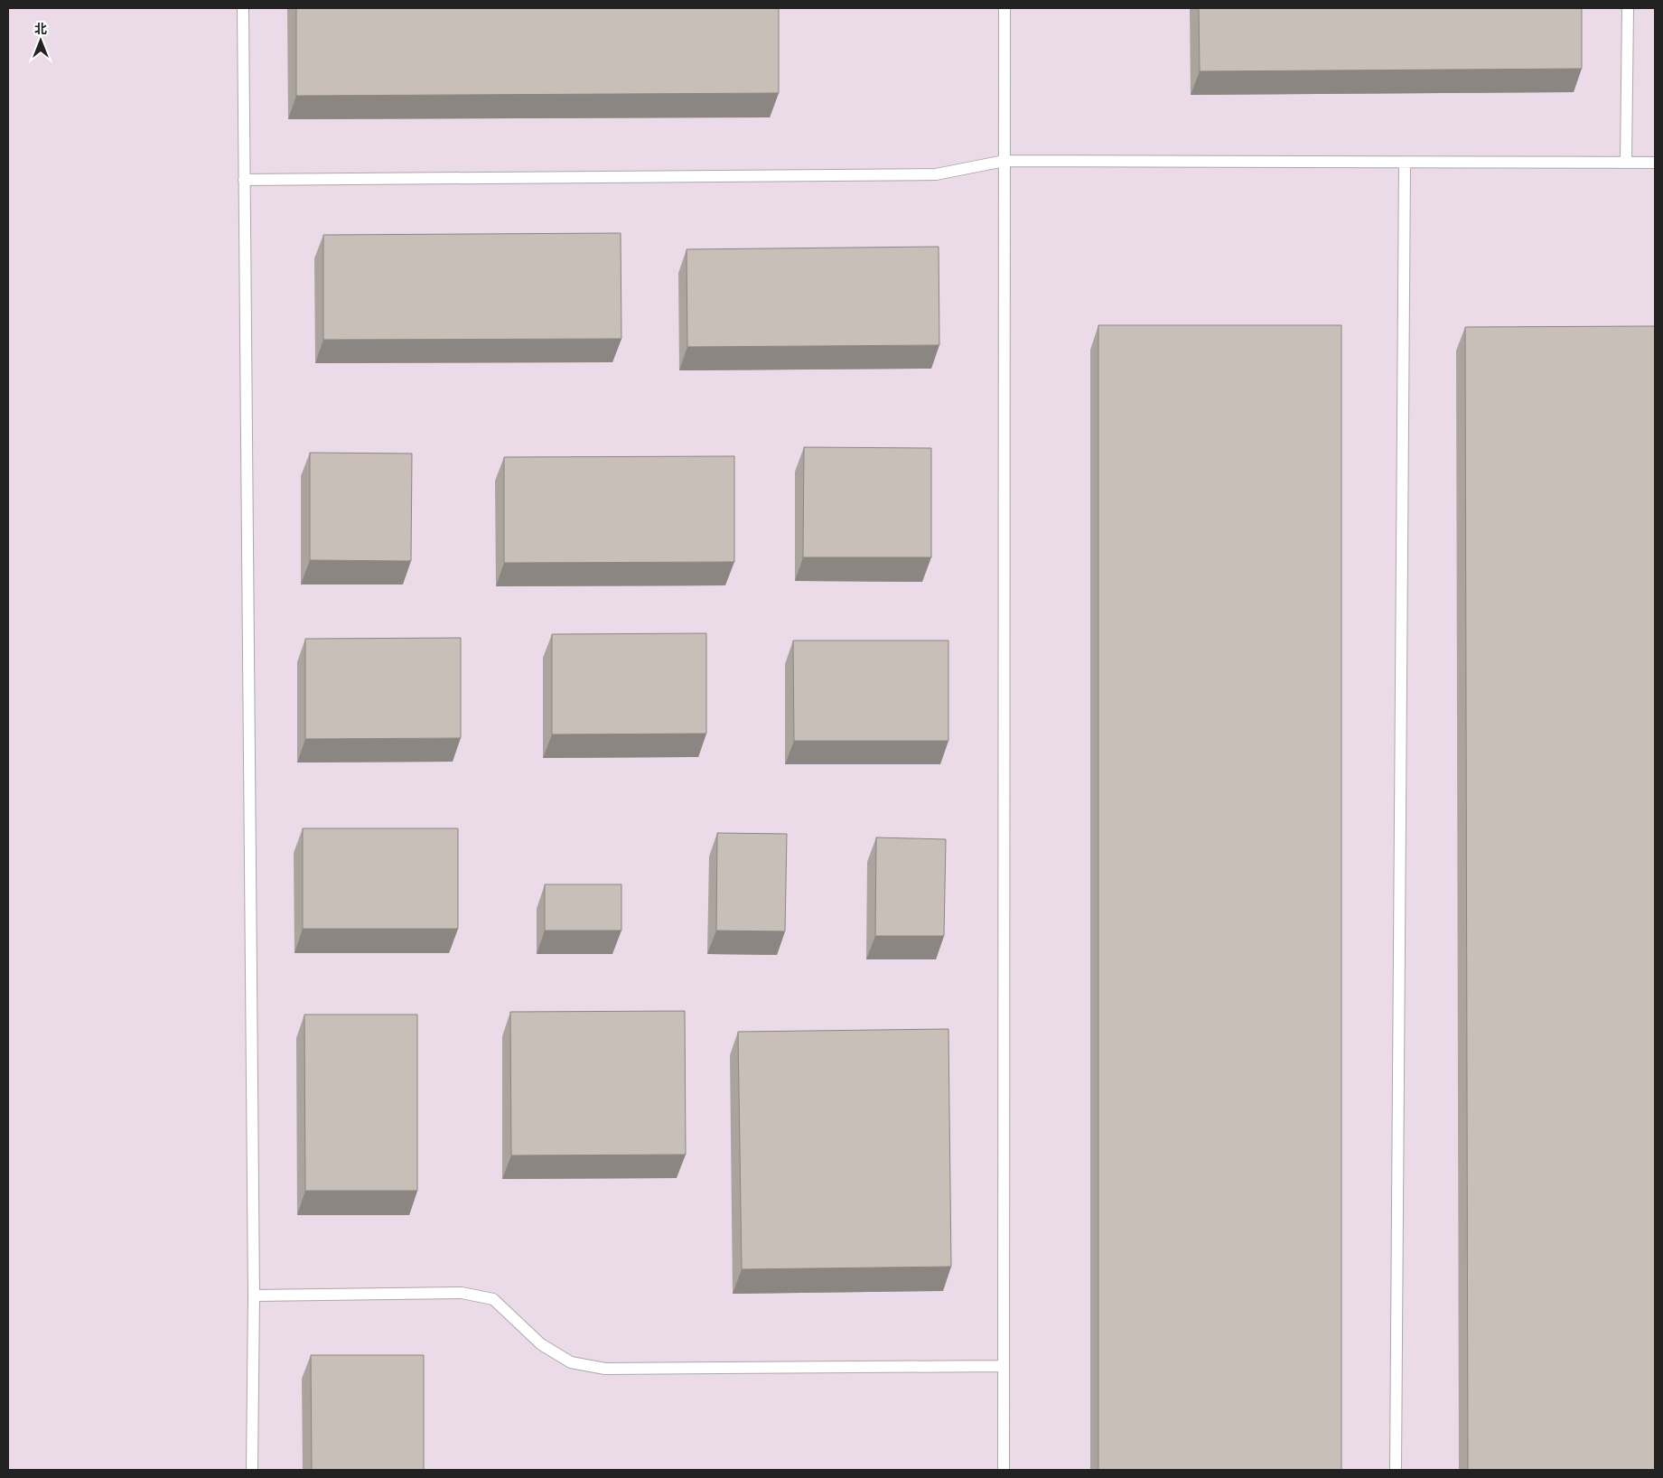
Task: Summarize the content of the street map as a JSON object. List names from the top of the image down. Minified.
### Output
{"north":"top"}
